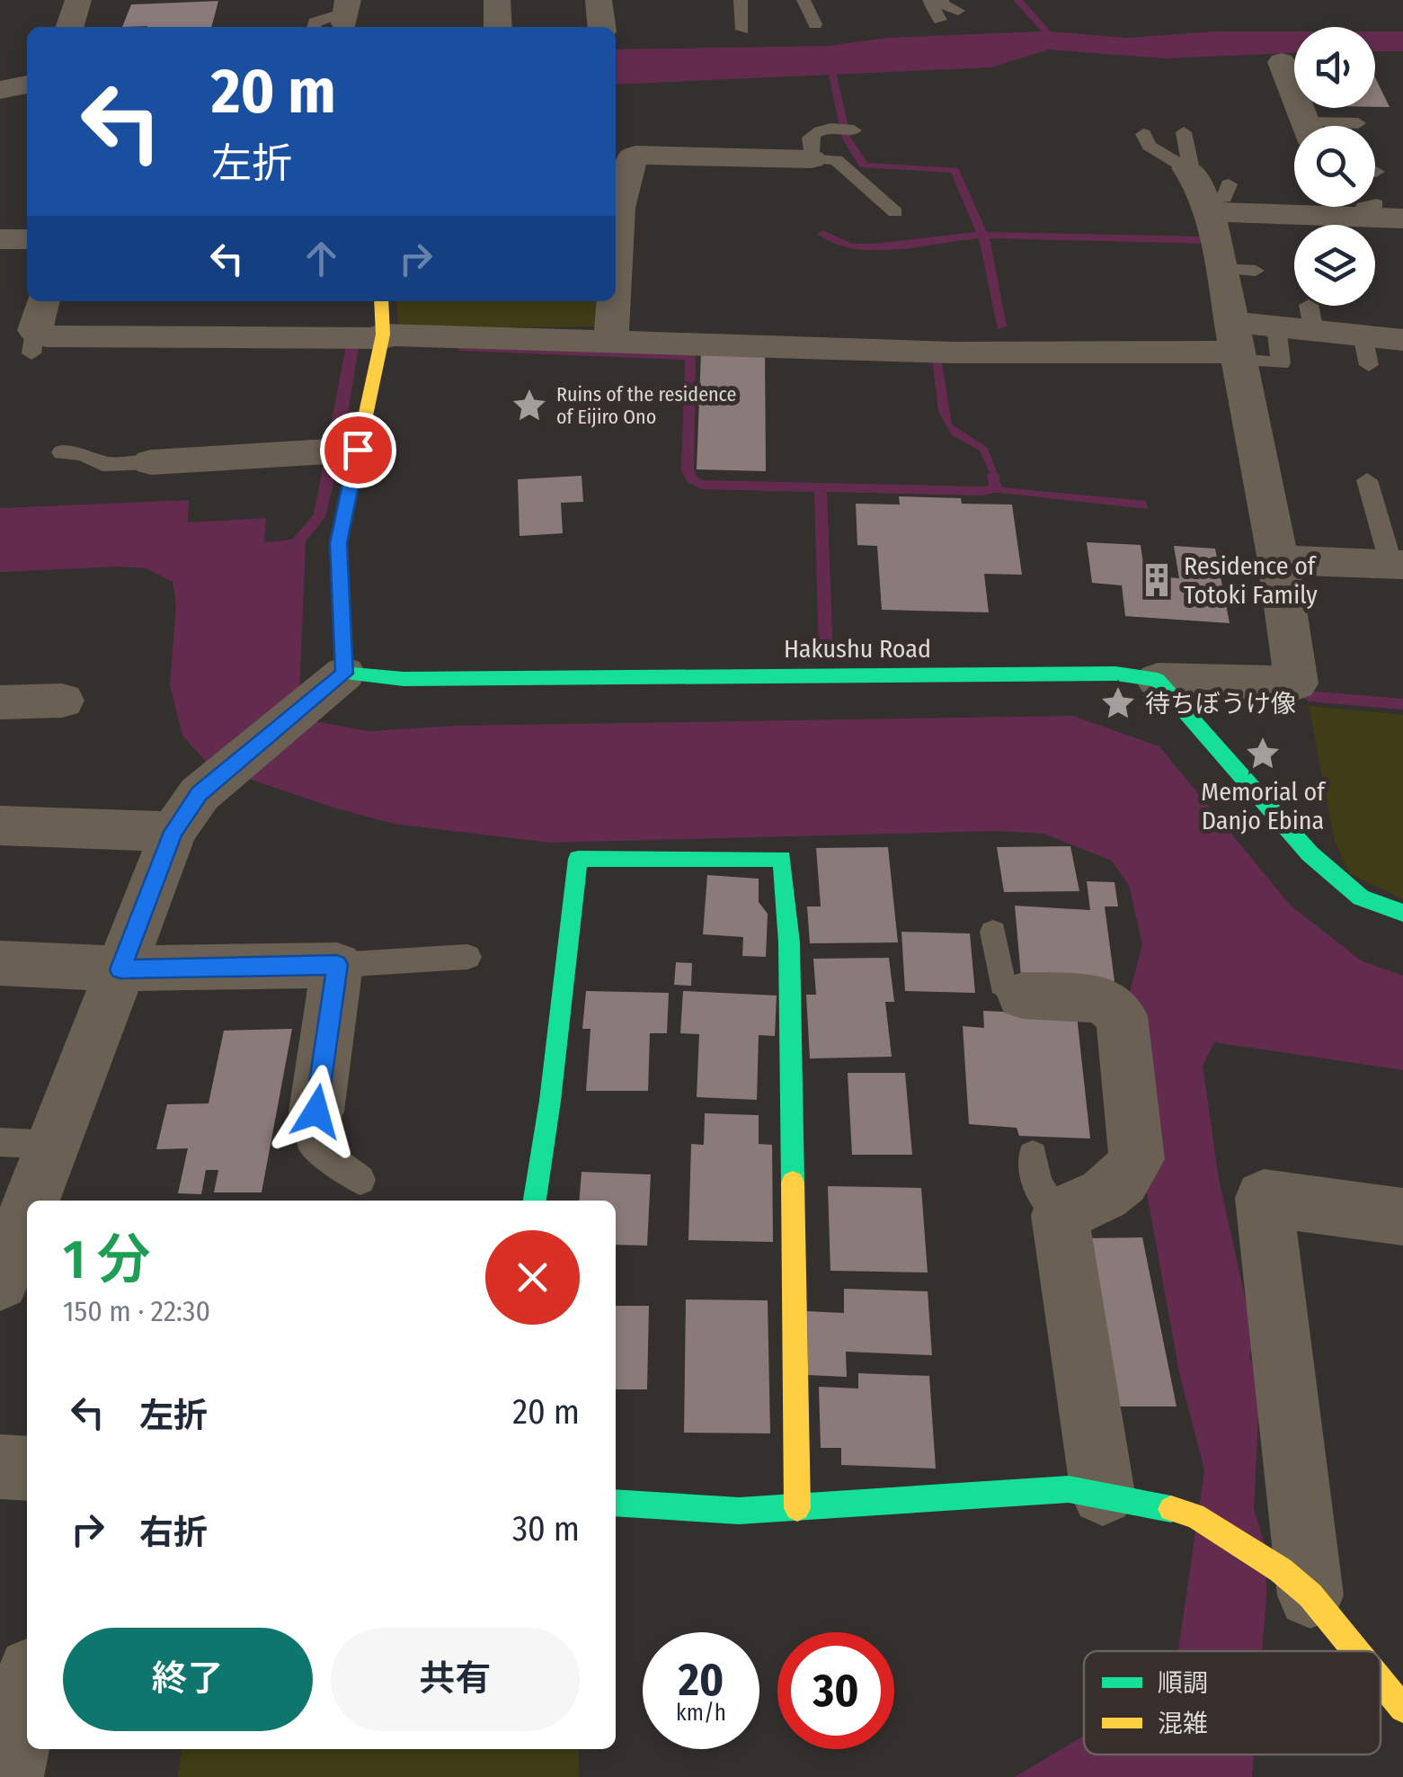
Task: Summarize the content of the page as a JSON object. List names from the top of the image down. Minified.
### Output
{"streets":{"street":["Hakushu Road"]},"places":{"place":["Ruins of the residence of Eijiro Ono","待ちぼうけ像","Memorial of Danjo Ebina"],"building":["Residence of Totoki Family"]},"legend":["順調","混雑"],"page":{"turn":["20 m","左折"],"heading":["1 分","150 m · 22:30"],"list":[{"name":"左折","value":"20 m"},{"name":"右折","value":"30 m"}],"buttons":["終了","共有"],"speed":"20 km/h","limit":"30"}}
